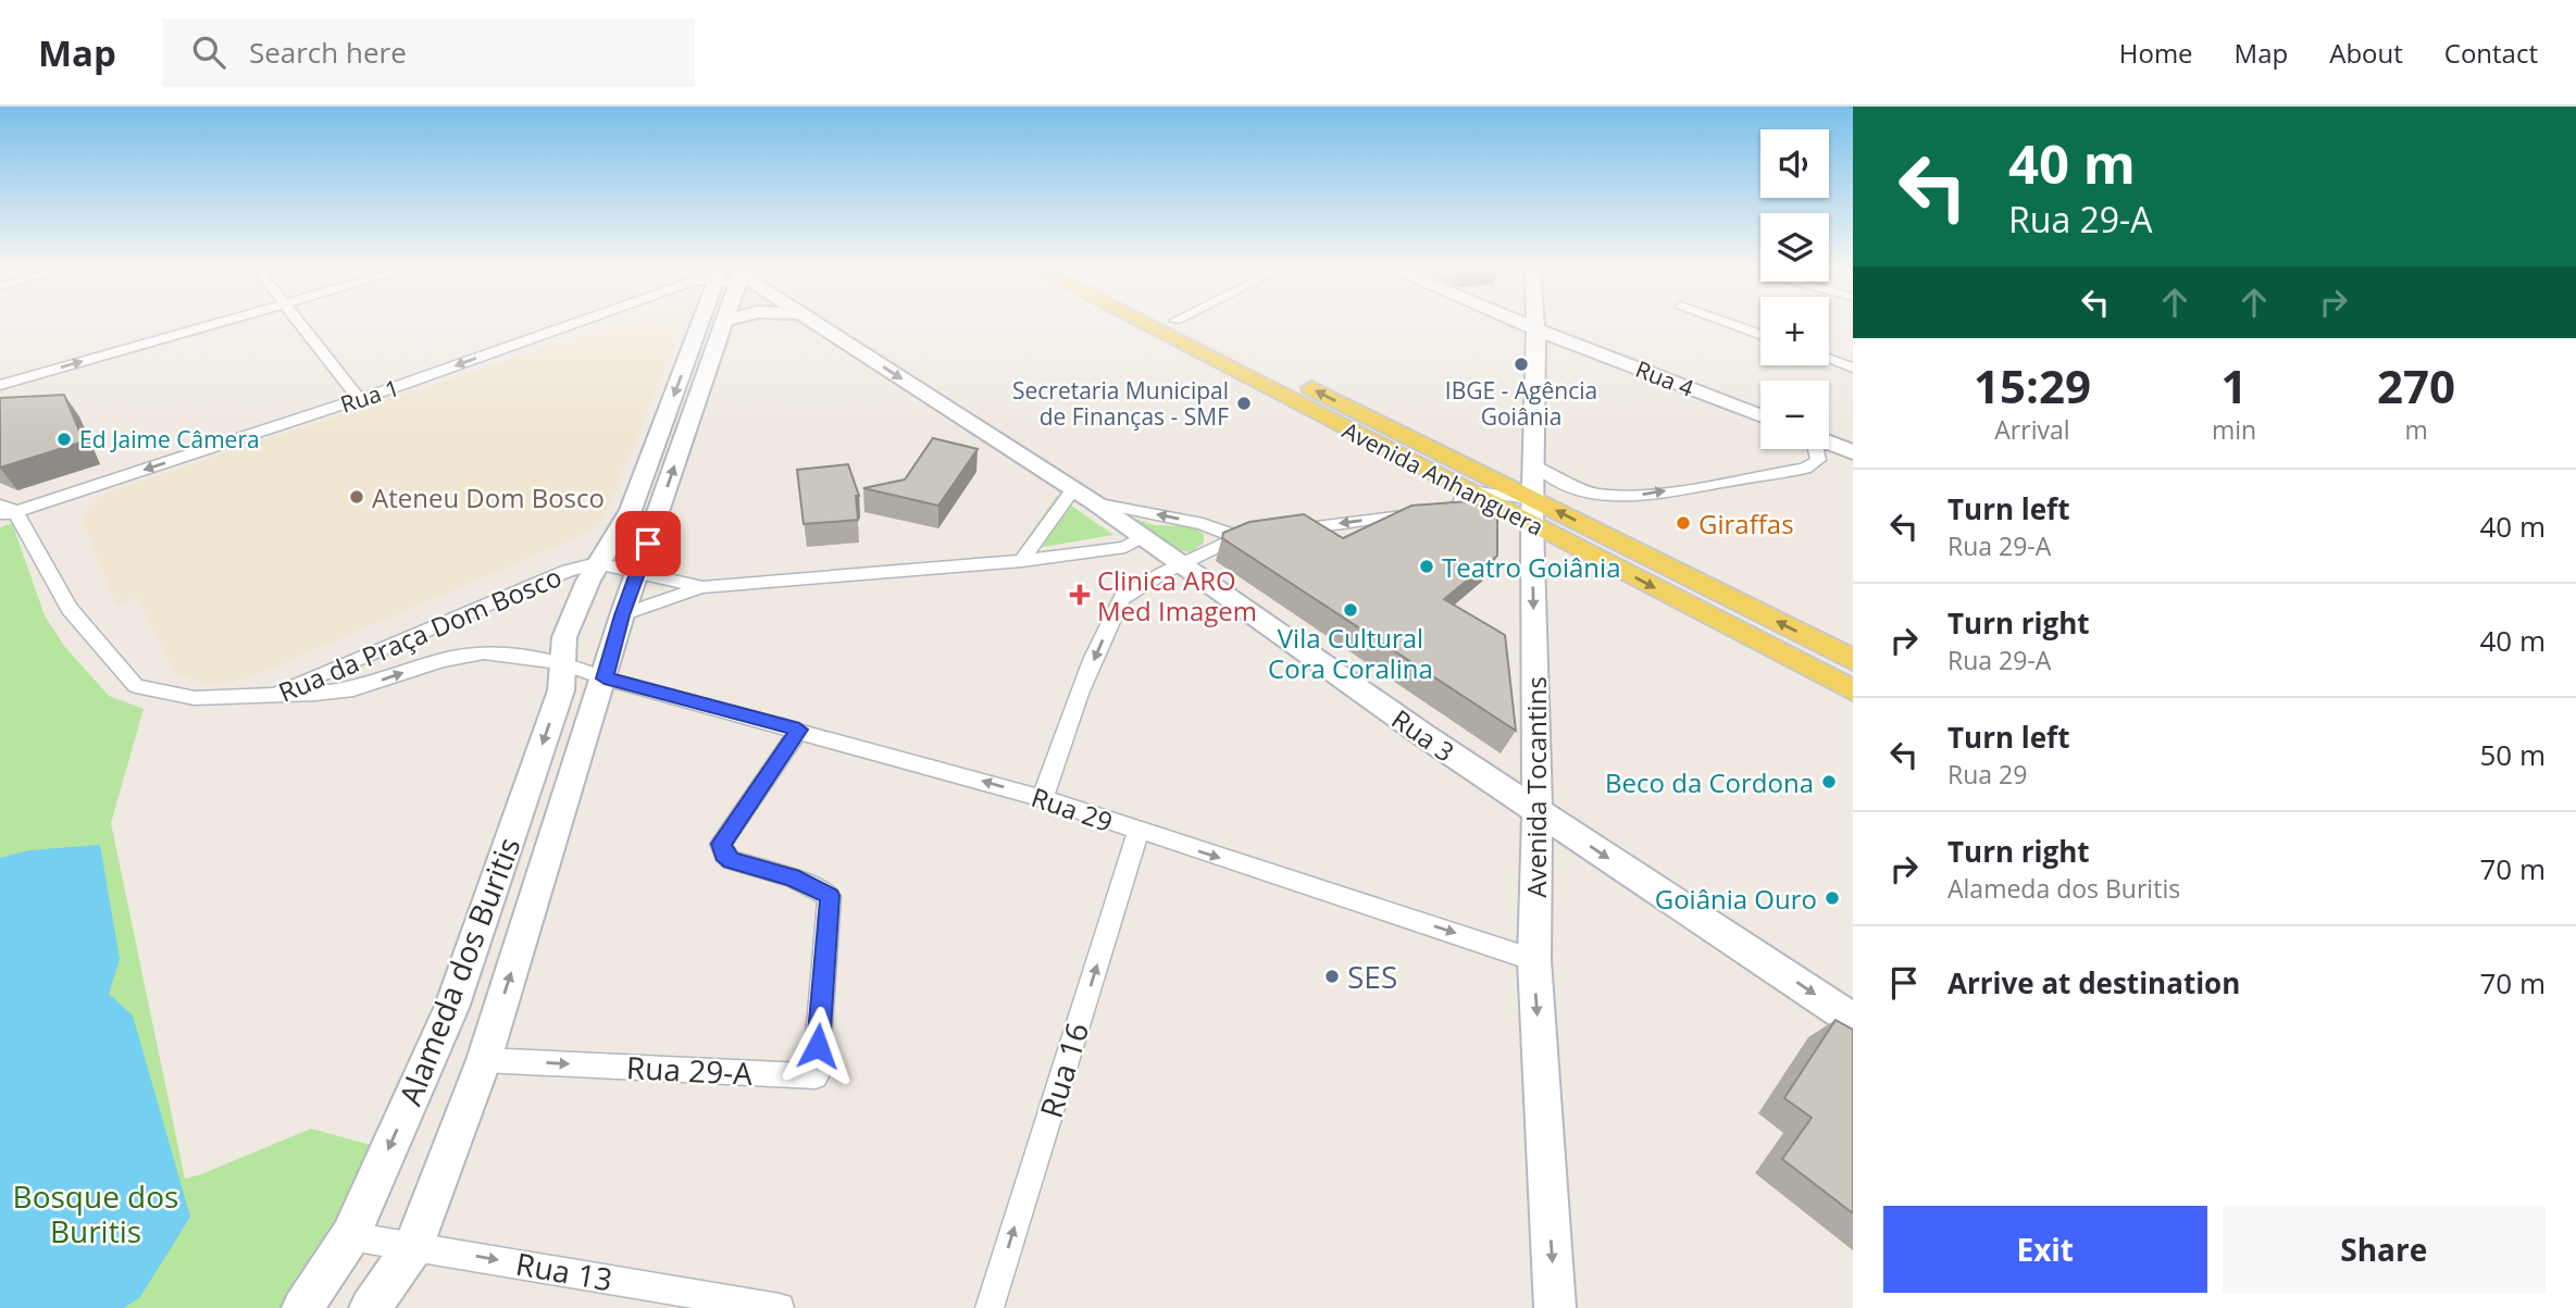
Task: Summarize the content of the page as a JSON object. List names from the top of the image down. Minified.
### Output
{"streets":{"main road":["Rua 4","Avenida Anhanguera","Rua 3","Avenida Tocantins","Alameda dos Buritis"],"street":["Rua 1","Rua da Praça Dom Bosco","Rua 29","Rua 29-A","Rua 16","Rua 13"]},"crossings":[["Rua 4","Avenida Tocantins"],["Avenida Anhanguera","Avenida Tocantins"],["Rua da Praça Dom Bosco","Alameda dos Buritis"],["Rua 3","Avenida Tocantins"],["Avenida Tocantins","Rua 29"],["Rua 29","Alameda dos Buritis"],["Rua 29","Rua 29-A"],["Rua 29","Rua 16"],["Alameda dos Buritis","Rua 29-A"],["Alameda dos Buritis","Rua 13"]],"one_way":["Rua 3","Avenida Tocantins","Rua 16","Rua 13"],"parks":["Bosque dos Buritis"],"places":{"other":["IBGE - Agência Goiânia","Secretaria Municipal de Finanças - SMF","Ed Jaime Câmera","Ateneu Dom Bosco","Giraffas","Teatro Goiânia","Vila Cultural Cora Coralina","Beco da Cordona","Goiânia Ouro","SES"],"health":["Clinica ARO Med Imagem"]},"page":{"header":"Map","search":"Search here","nav":["Home","Map","About","Contact"],"turn":["40 m","Rua 29-A"],"map_buttons":["+","−"],"eta":["15:29","Arrival","1","min","270","m"],"list":[{"name":"Turn left","note":"Rua 29-A","value":"40 m"},{"name":"Turn right","note":"Rua 29-A","value":"40 m"},{"name":"Turn left","note":"Rua 29","value":"50 m"},{"name":"Turn right","note":"Alameda dos Buritis","value":"70 m"},{"name":"Arrive at destination","value":"70 m"}],"buttons":["Exit","Share"]}}
